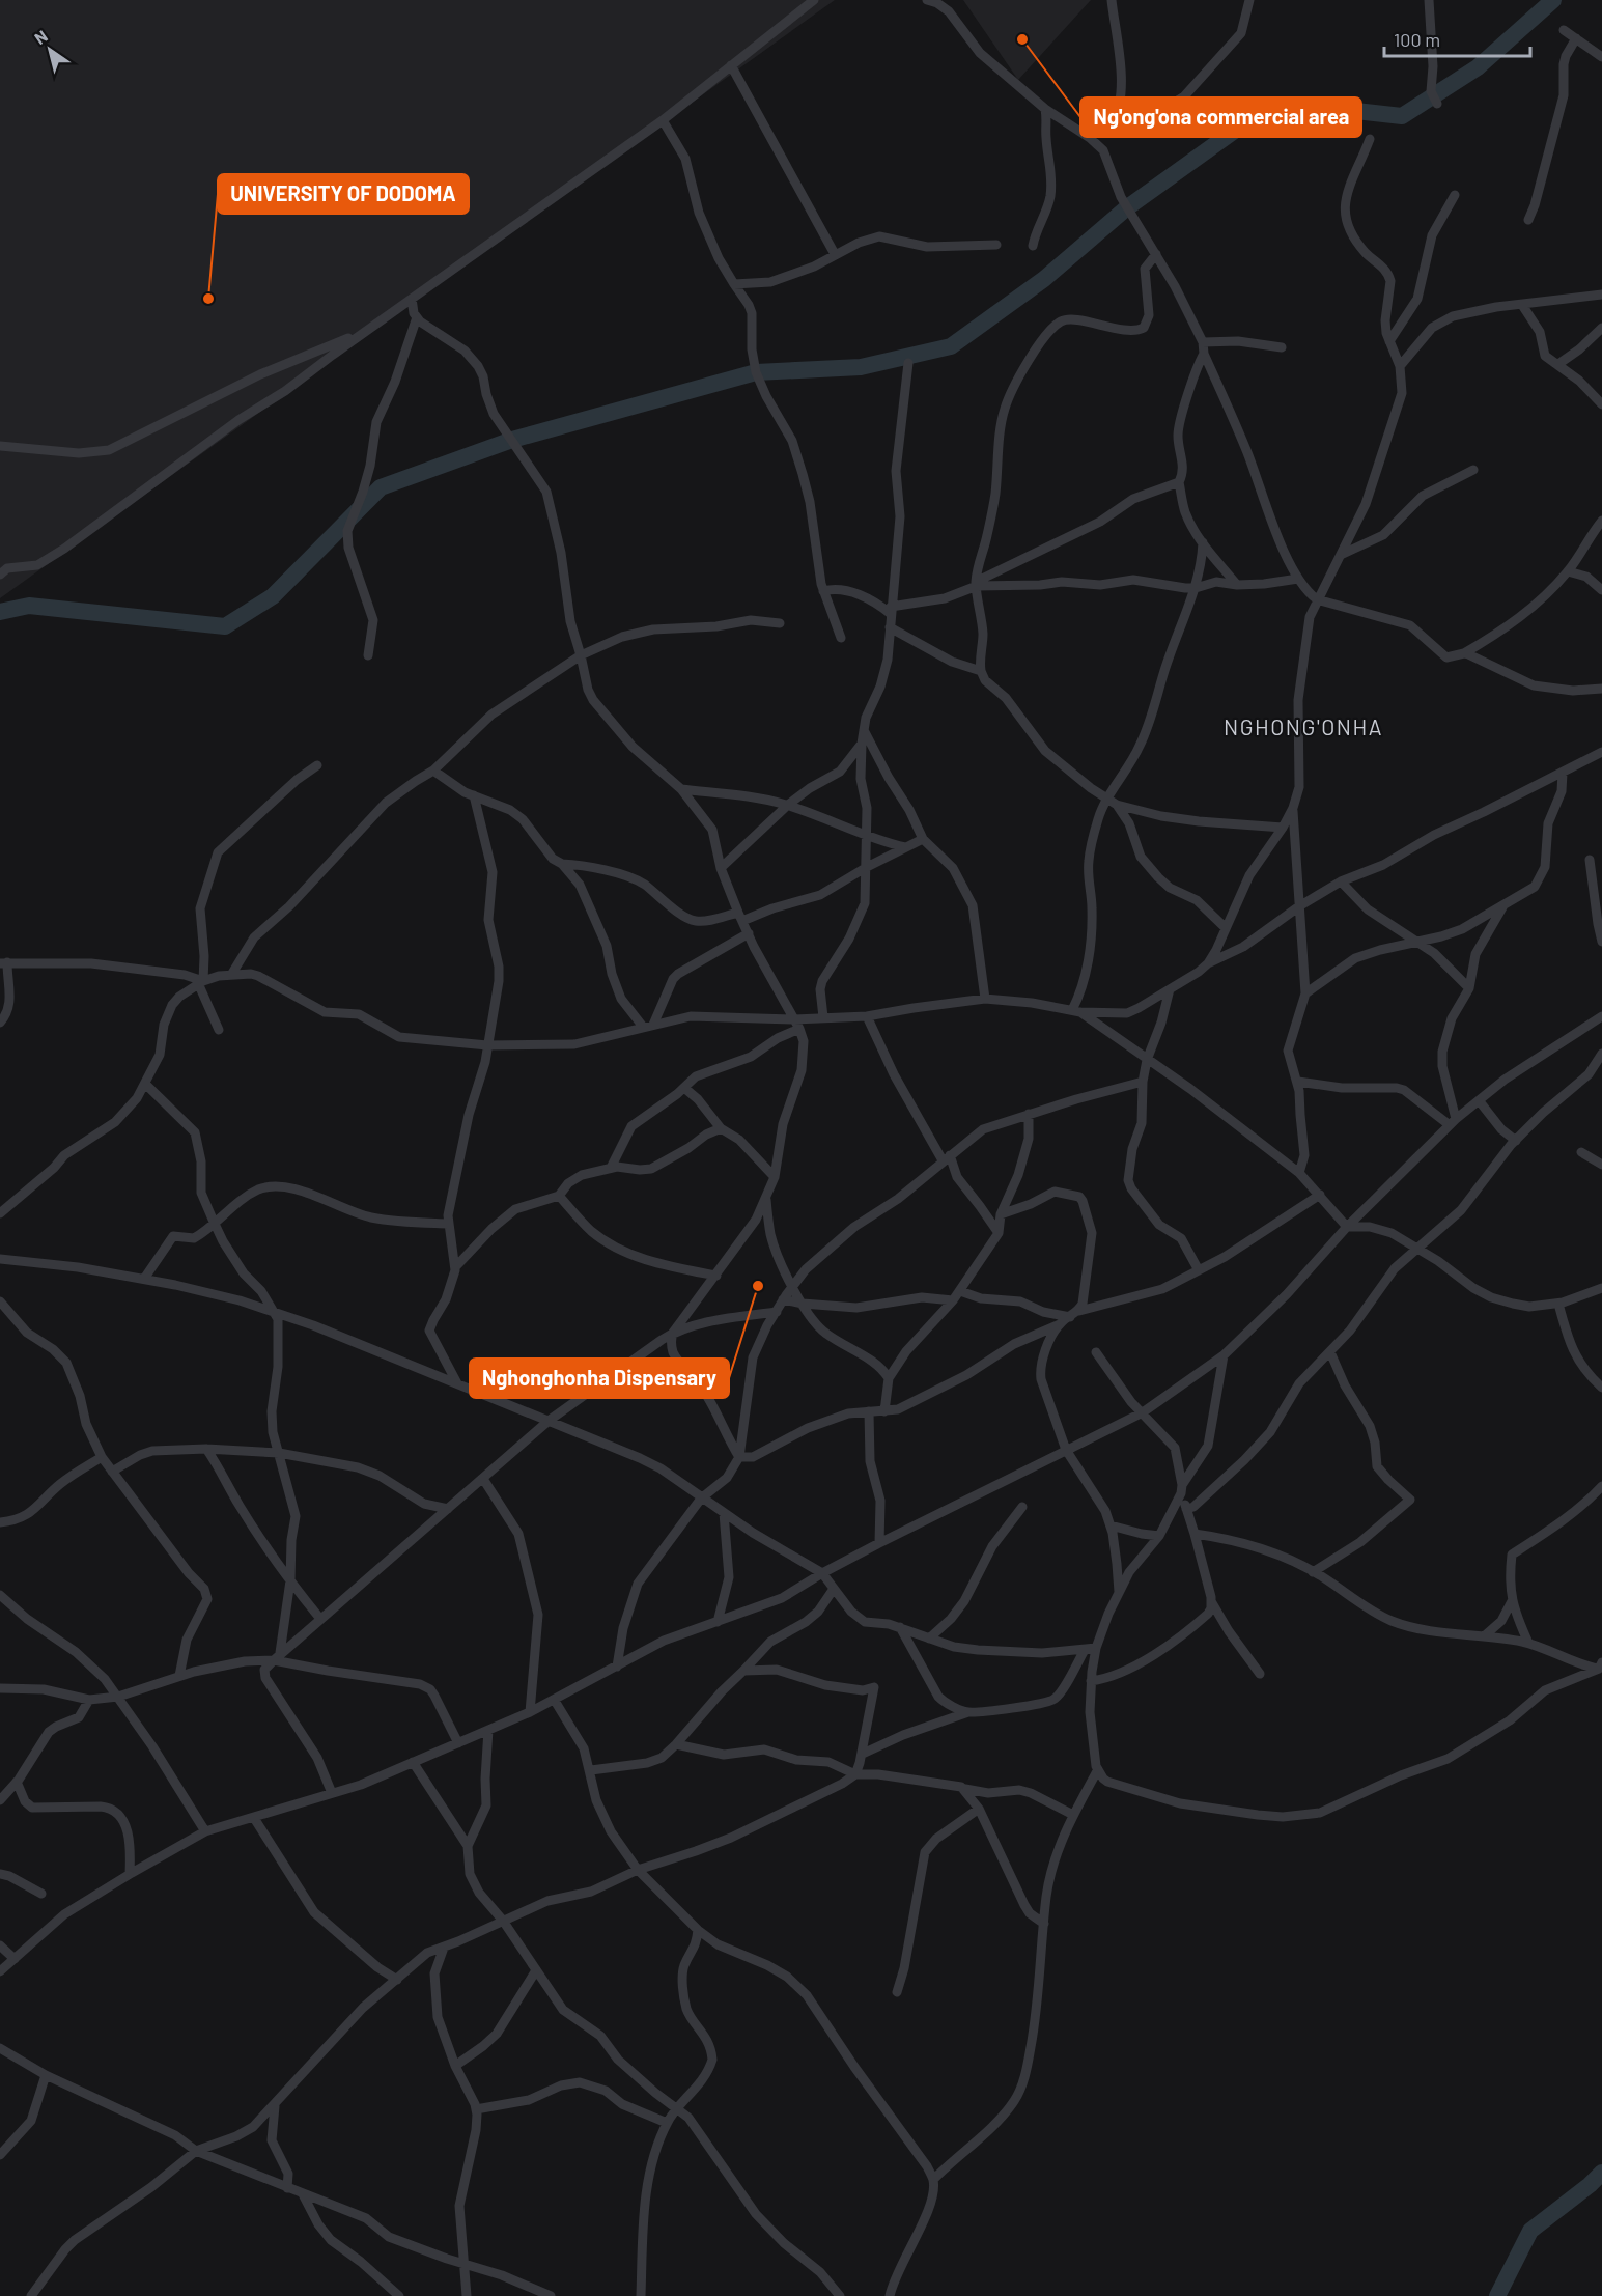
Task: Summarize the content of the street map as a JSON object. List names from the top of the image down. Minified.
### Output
{"districts":["NGHONG'ONHA"],"places":["Ng'ong'ona commercial area","UNIVERSITY OF DODOMA","Nghonghonha Dispensary"],"scale_bar":"100 m","north":"top left"}
